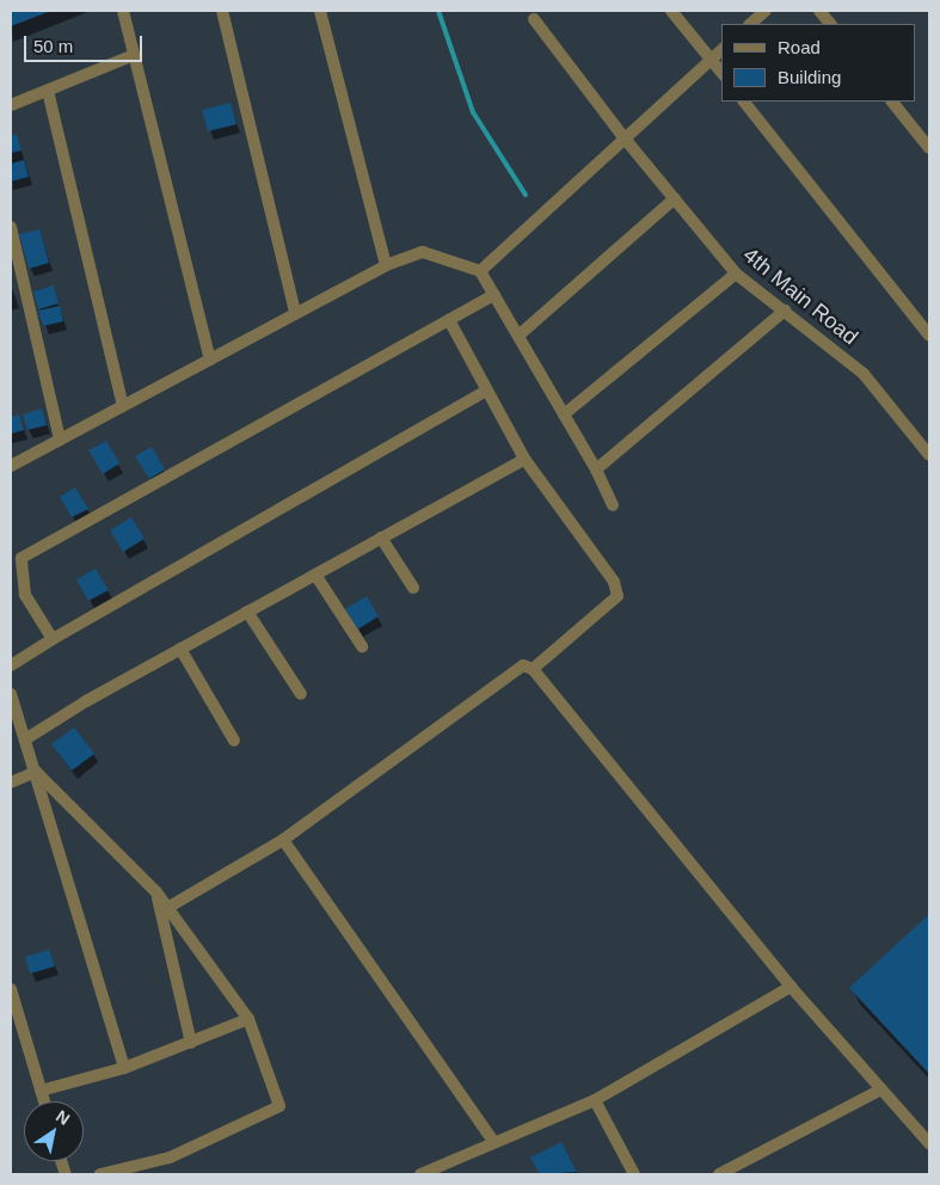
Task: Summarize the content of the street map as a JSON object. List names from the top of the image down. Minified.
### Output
{"streets":{"street":["4th Main Road"]},"legend":["Road","Building"],"scale_bar":"50 m","north":"top right"}
